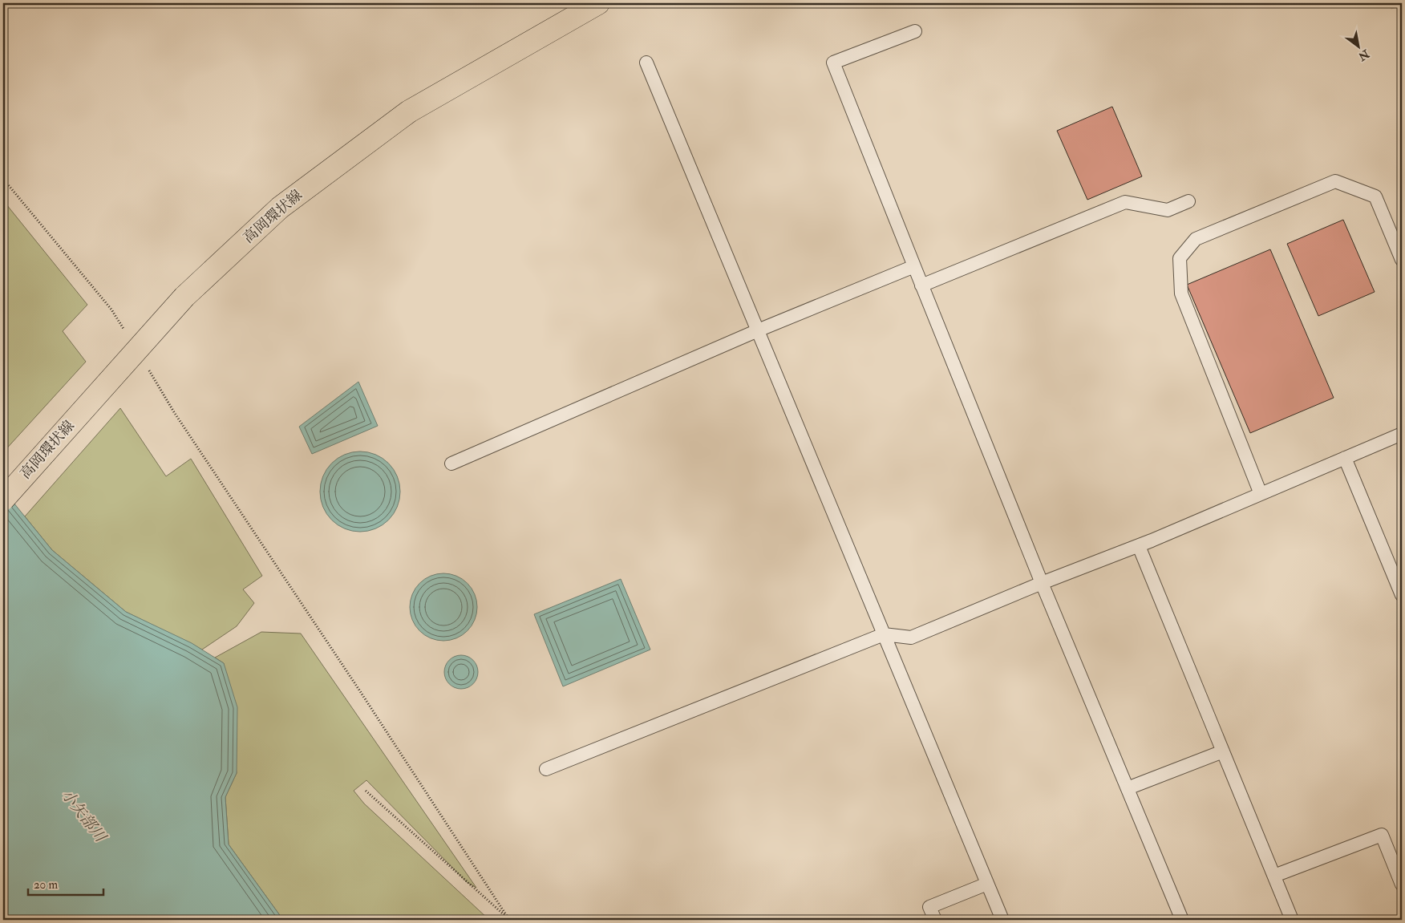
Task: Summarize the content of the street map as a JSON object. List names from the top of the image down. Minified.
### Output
{"streets":{"main road":["高岡環状線"]},"water":["小矢部川"],"scale_bar":"20 m","north":"bottom right"}
